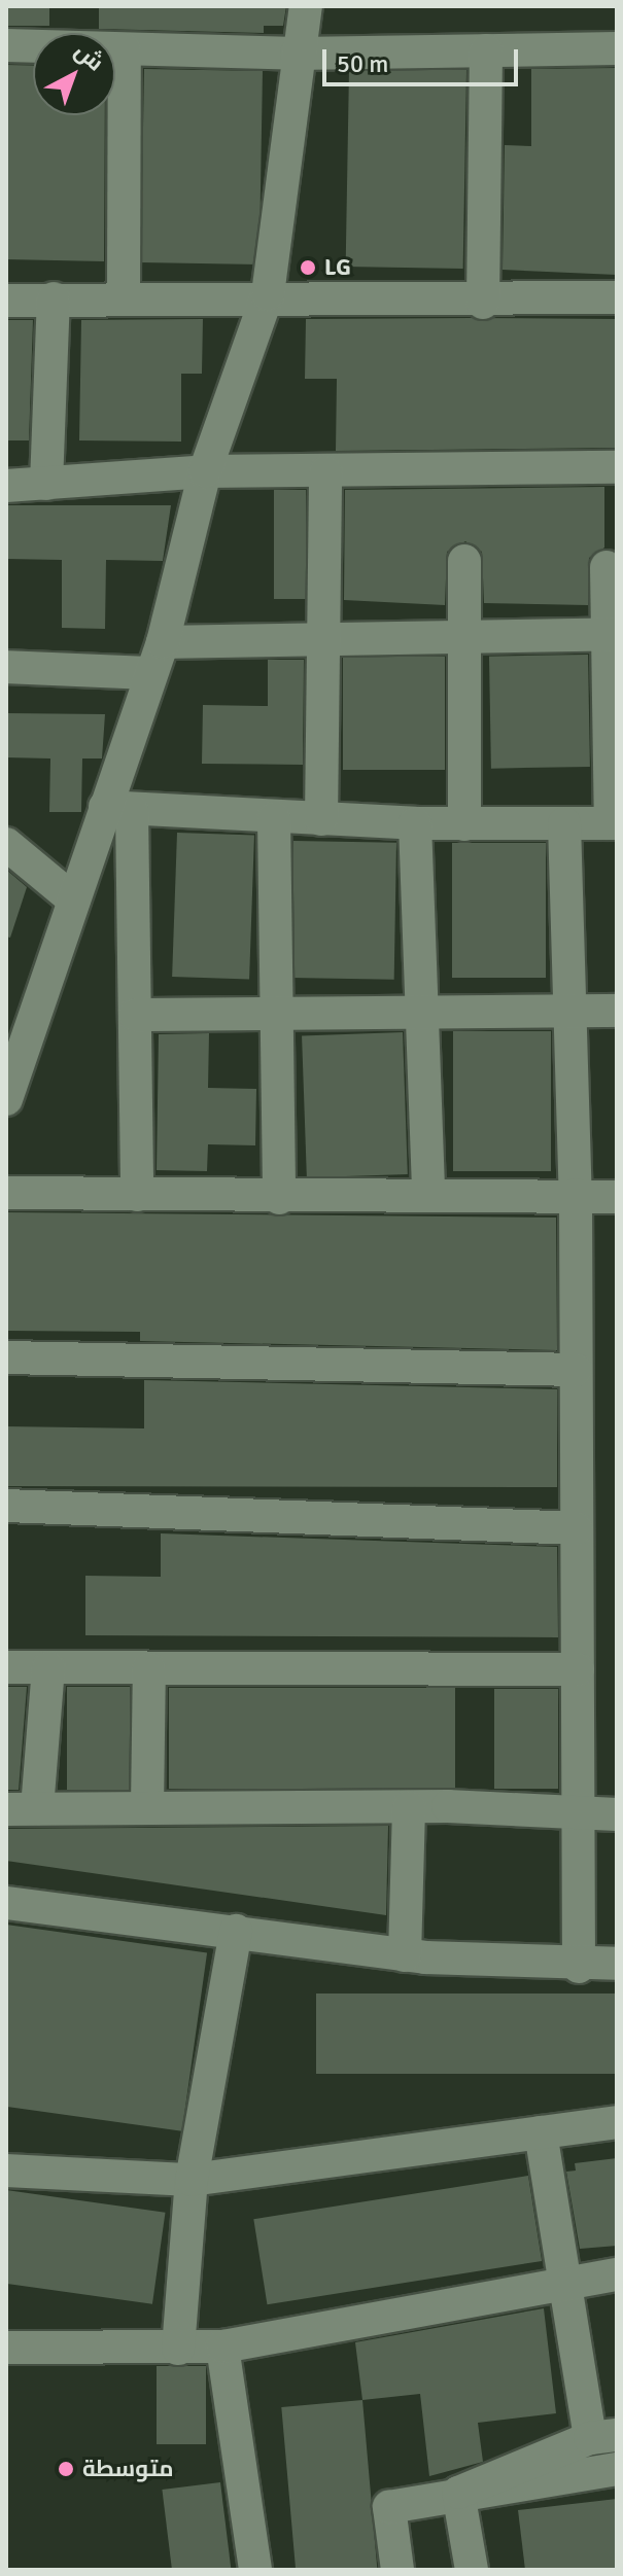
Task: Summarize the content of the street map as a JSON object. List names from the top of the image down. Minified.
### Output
{"places":["LG","متوسطة"],"scale_bar":"50 m","north":"top right"}
